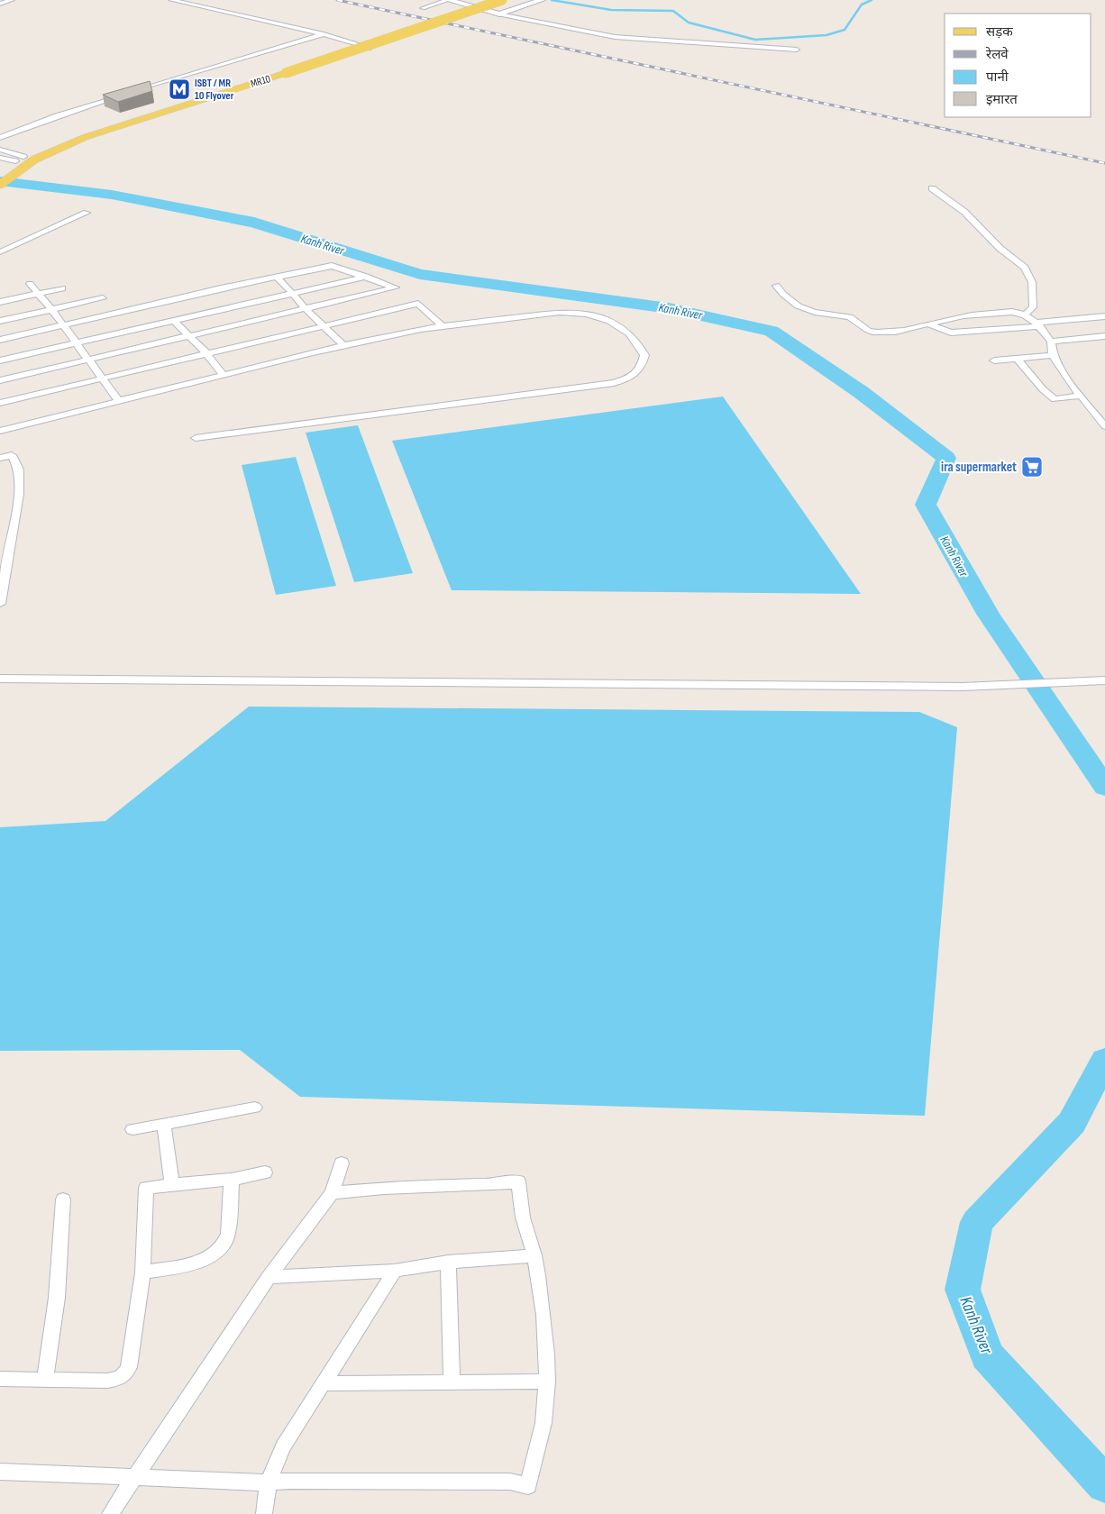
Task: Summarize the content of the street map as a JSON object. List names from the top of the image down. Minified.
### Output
{"streets":{"main road":["MR10"]},"water":["Kanh River"],"places":{"metro station":["ISBT / MR 10 Flyover"],"supermarket":["ira supermarket"]},"legend":["सड़क","रेलवे","पानी","इमारत"]}
